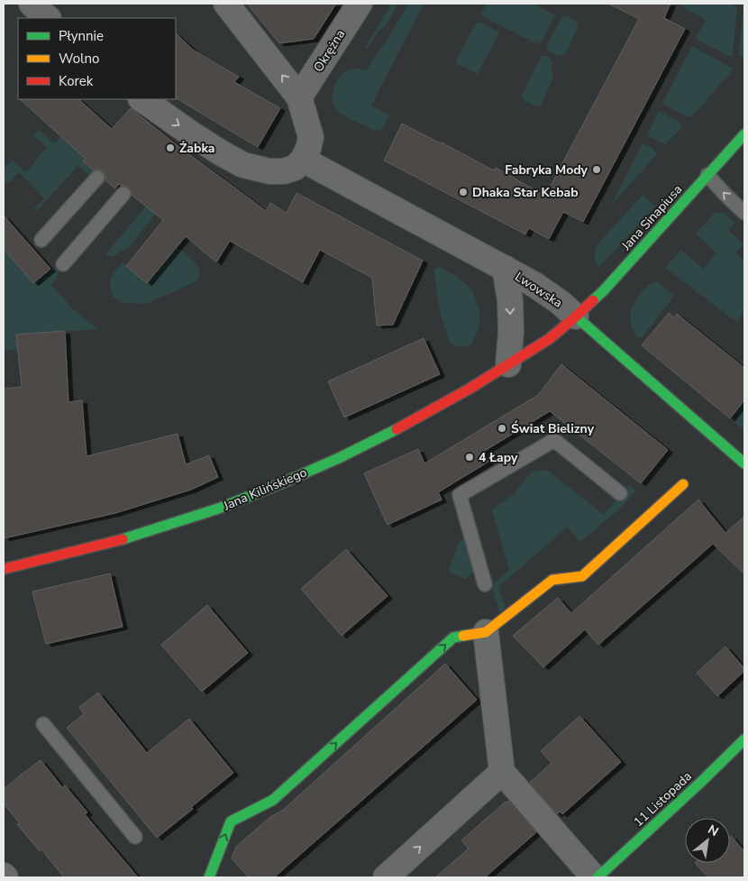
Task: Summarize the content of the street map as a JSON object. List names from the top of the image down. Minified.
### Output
{"streets":{"street":["Okrężna","Jana Sinapiusa","Lwowska","Jana Kilińskiego","11 Listopada"]},"crossings":[["Jana Sinapiusa","Lwowska"],["Jana Sinapiusa","Jana Kilińskiego"],["Lwowska","Jana Kilińskiego"]],"places":["Żabka","Fabryka Mody","Dhaka Star Kebab","Świat Bielizny","4 Łapy"],"legend":["Płynnie","Wolno","Korek"],"north":"top right"}
